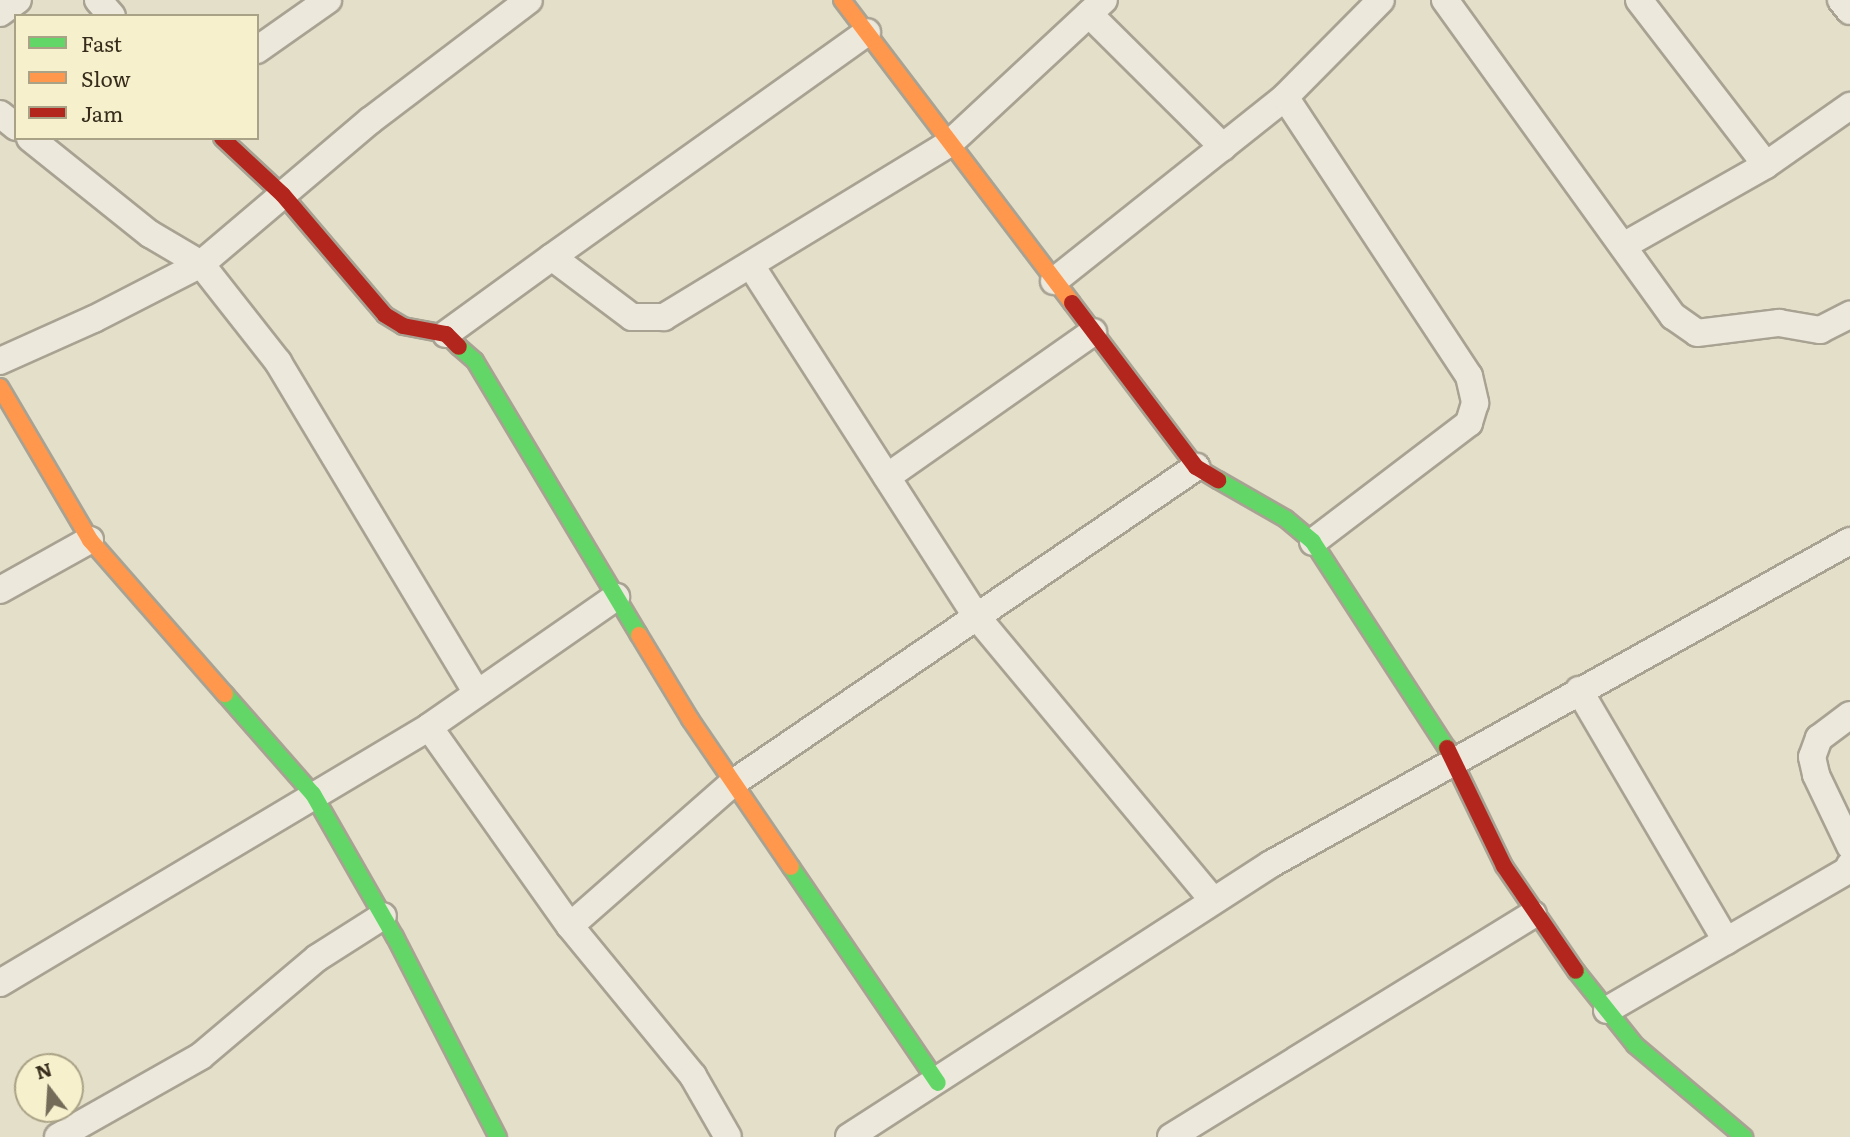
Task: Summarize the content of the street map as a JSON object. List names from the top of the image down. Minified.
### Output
{"legend":["Fast","Slow","Jam"],"north":"top"}
